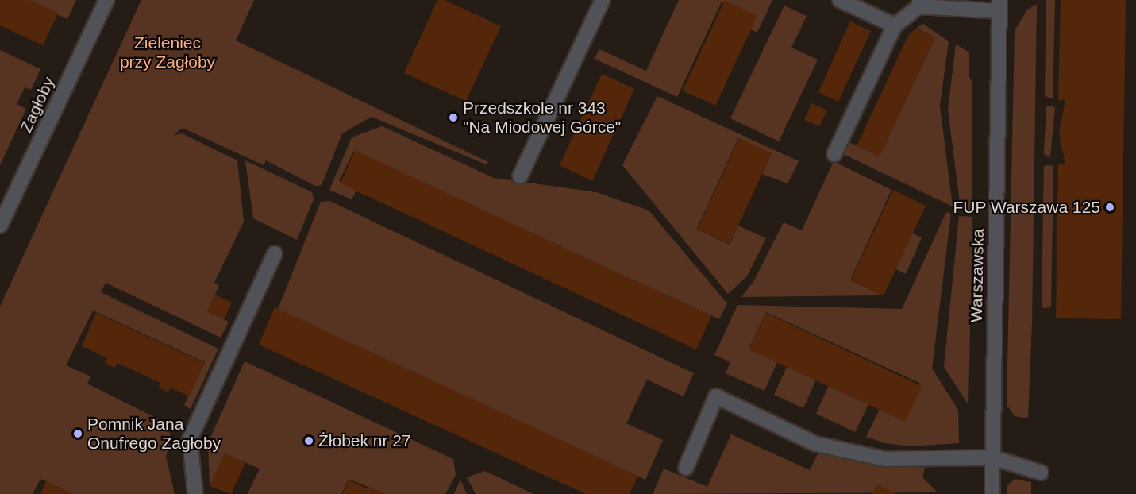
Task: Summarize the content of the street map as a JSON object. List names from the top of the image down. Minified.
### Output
{"streets":{"street":["Zagłoby","Warszawska"]},"parks":["Zieleniec przy Zagłoby"],"places":["Przedszkole nr 343 \"Na Miodowej Górce\"","FUP Warszawa 125","Pomnik Jana Onufrego Zagłoby","Żłobek nr 27"]}
